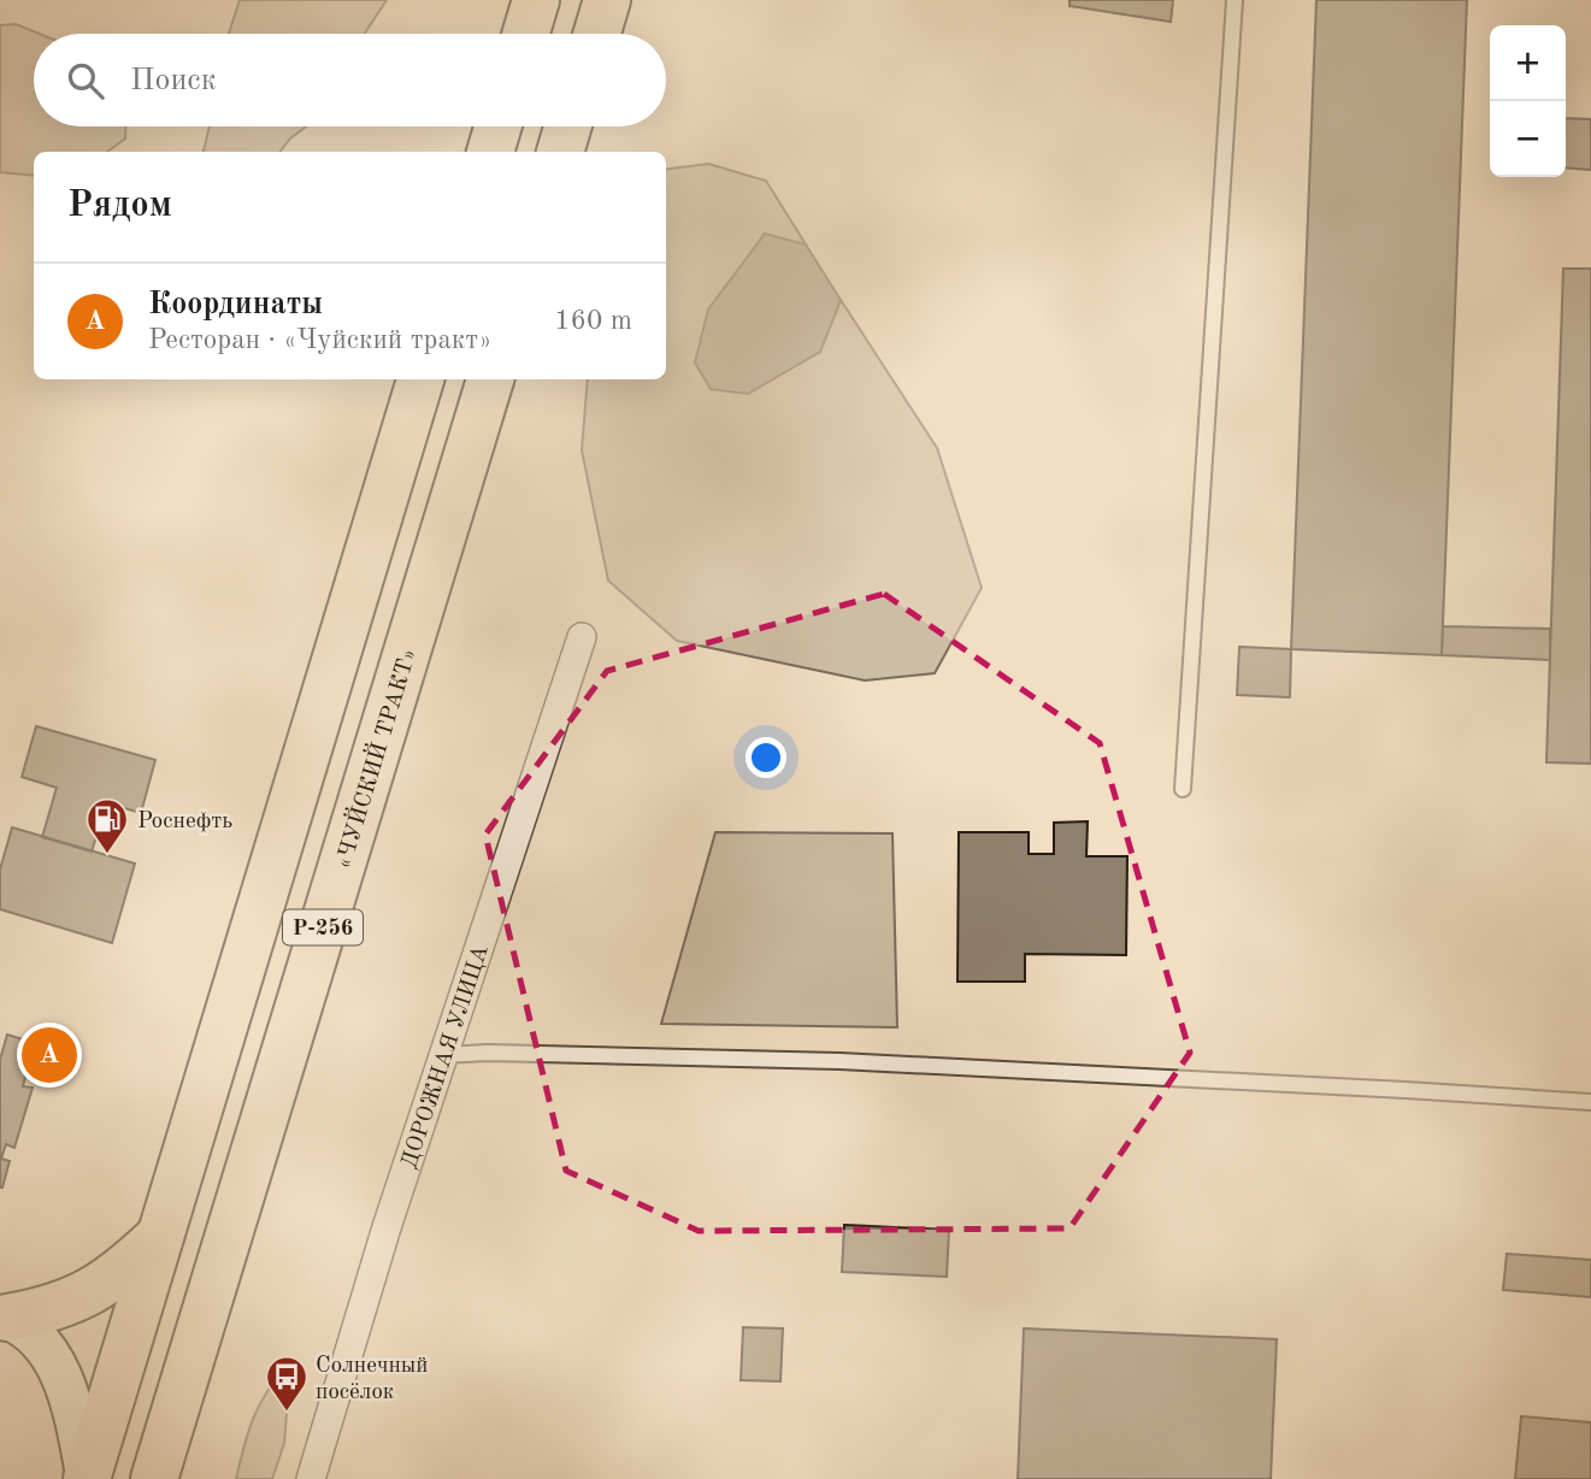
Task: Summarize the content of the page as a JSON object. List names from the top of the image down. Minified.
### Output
{"streets":{"highway":["«ЧУЙСКИЙ ТРАКТ»","Р-256"],"street":["ДОРОЖНАЯ УЛИЦА"]},"places":{"fuel station":["Роснефть"],"bus stop":["Солнечный посёлок"]},"page":{"map_buttons":["+","−"],"search":"Поиск","heading":"Рядом","list":[{"mark":"A","name":"Координаты","note":"Ресторан · «Чуйский тракт»","value":"160 m"}],"pins":"A"}}
